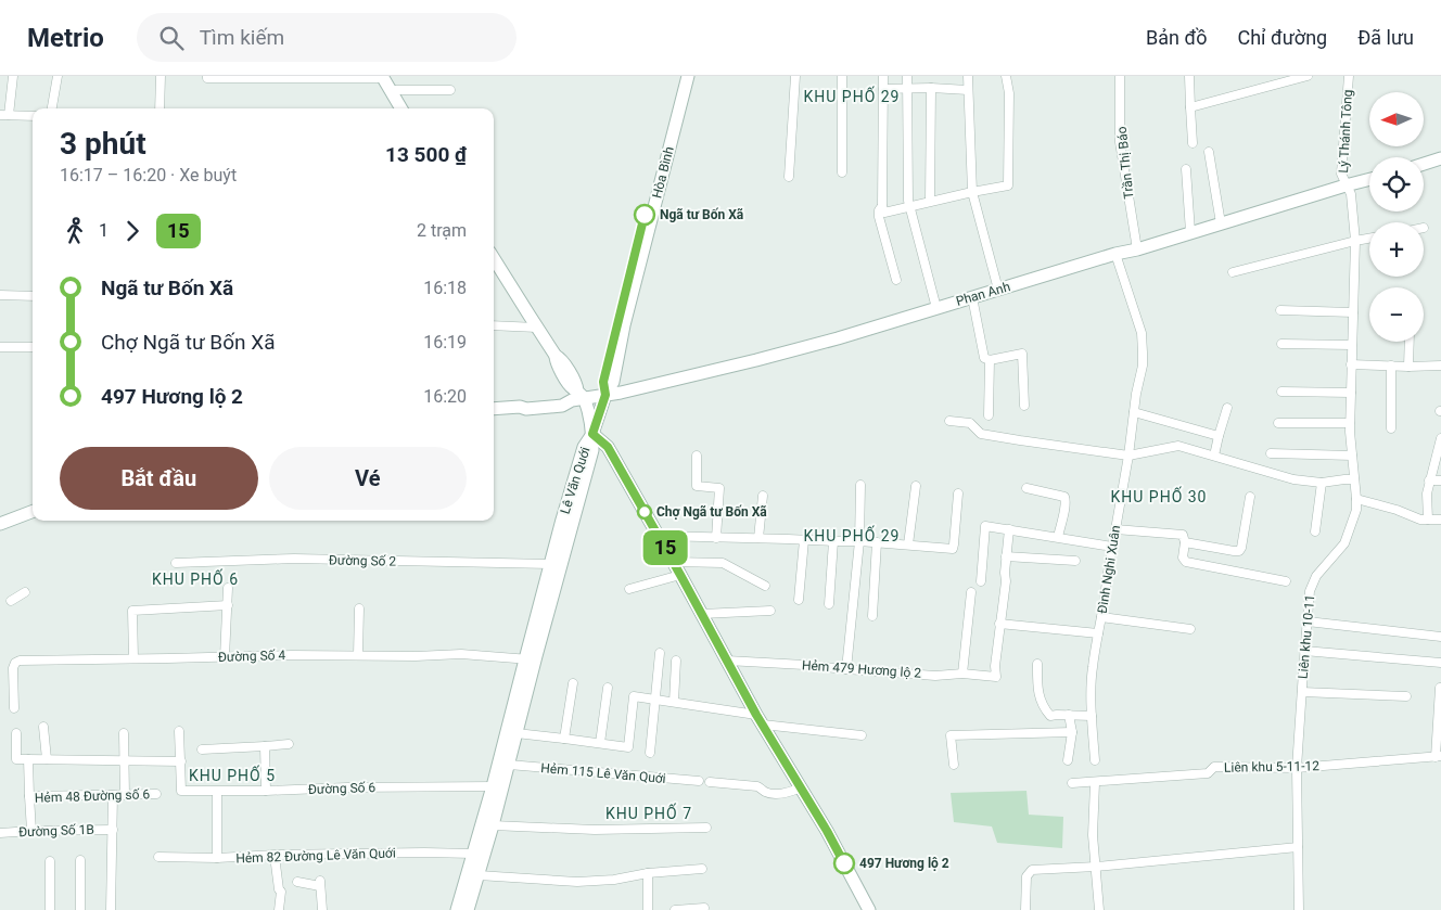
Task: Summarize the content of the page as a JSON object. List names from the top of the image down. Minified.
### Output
{"streets":{"main road":["Hòa Bình","Phan Anh","Lê Văn Quới"],"street":["Lý Thánh Tông","Trần Thị Báo","Đường Số 2","Đình Nghi Xuân","Liên khu 10-11","Đường Số 4","Hẻm 479 Hương lộ 2","Liên khu 5-11-12","Hẻm 115 Lê Văn Quới","Đường Số 6","Hẻm 48 Đường số 6","Đường Số 1B","Hẻm 82 Đường Lê Văn Quới"]},"crossings":[["Lý Thánh Tông","Phan Anh"],["Lý Thánh Tông","Liên khu 10-11"],["Trần Thị Báo","Phan Anh"],["Hòa Bình","Phan Anh"],["Hòa Bình","Lê Văn Quới"],["Phan Anh","Đình Nghi Xuân"],["Phan Anh","Liên khu 10-11"],["Lê Văn Quới","Đường Số 2"],["Lê Văn Quới","Đường Số 4"],["Lê Văn Quới","Hẻm 115 Lê Văn Quới"],["Lê Văn Quới","Đường Số 6"],["Lê Văn Quới","Hẻm 82 Đường Lê Văn Quới"],["Liên khu 10-11","Liên khu 5-11-12"],["Hẻm 48 Đường số 6","Đường Số 1B"]],"districts":["KHU PHỐ 29","KHU PHỐ 30","KHU PHỐ 29","KHU PHỐ 6","KHU PHỐ 5","KHU PHỐ 7"],"places":["Ngã tư Bốn Xã","Chợ Ngã tư Bốn Xã","497 Hương lộ 2"],"lines":["bus line 15"],"north":"left","page":{"header":"Metrio","search":"Tìm kiếm","nav":["Bản đồ","Chỉ đường","Đã lưu"],"on_map":"15","map_buttons":["+","−"],"heading":["3 phút","16:17 – 16:20 · Xe buýt","13 500 ₫"],"legs":["1","15","2 trạm"],"list":[{"name":"Ngã tư Bốn Xã","value":"16:18"},{"name":"Chợ Ngã tư Bốn Xã","value":"16:19"},{"name":"497 Hương lộ 2","value":"16:20"}],"buttons":["Bắt đầu","Vé"]}}
